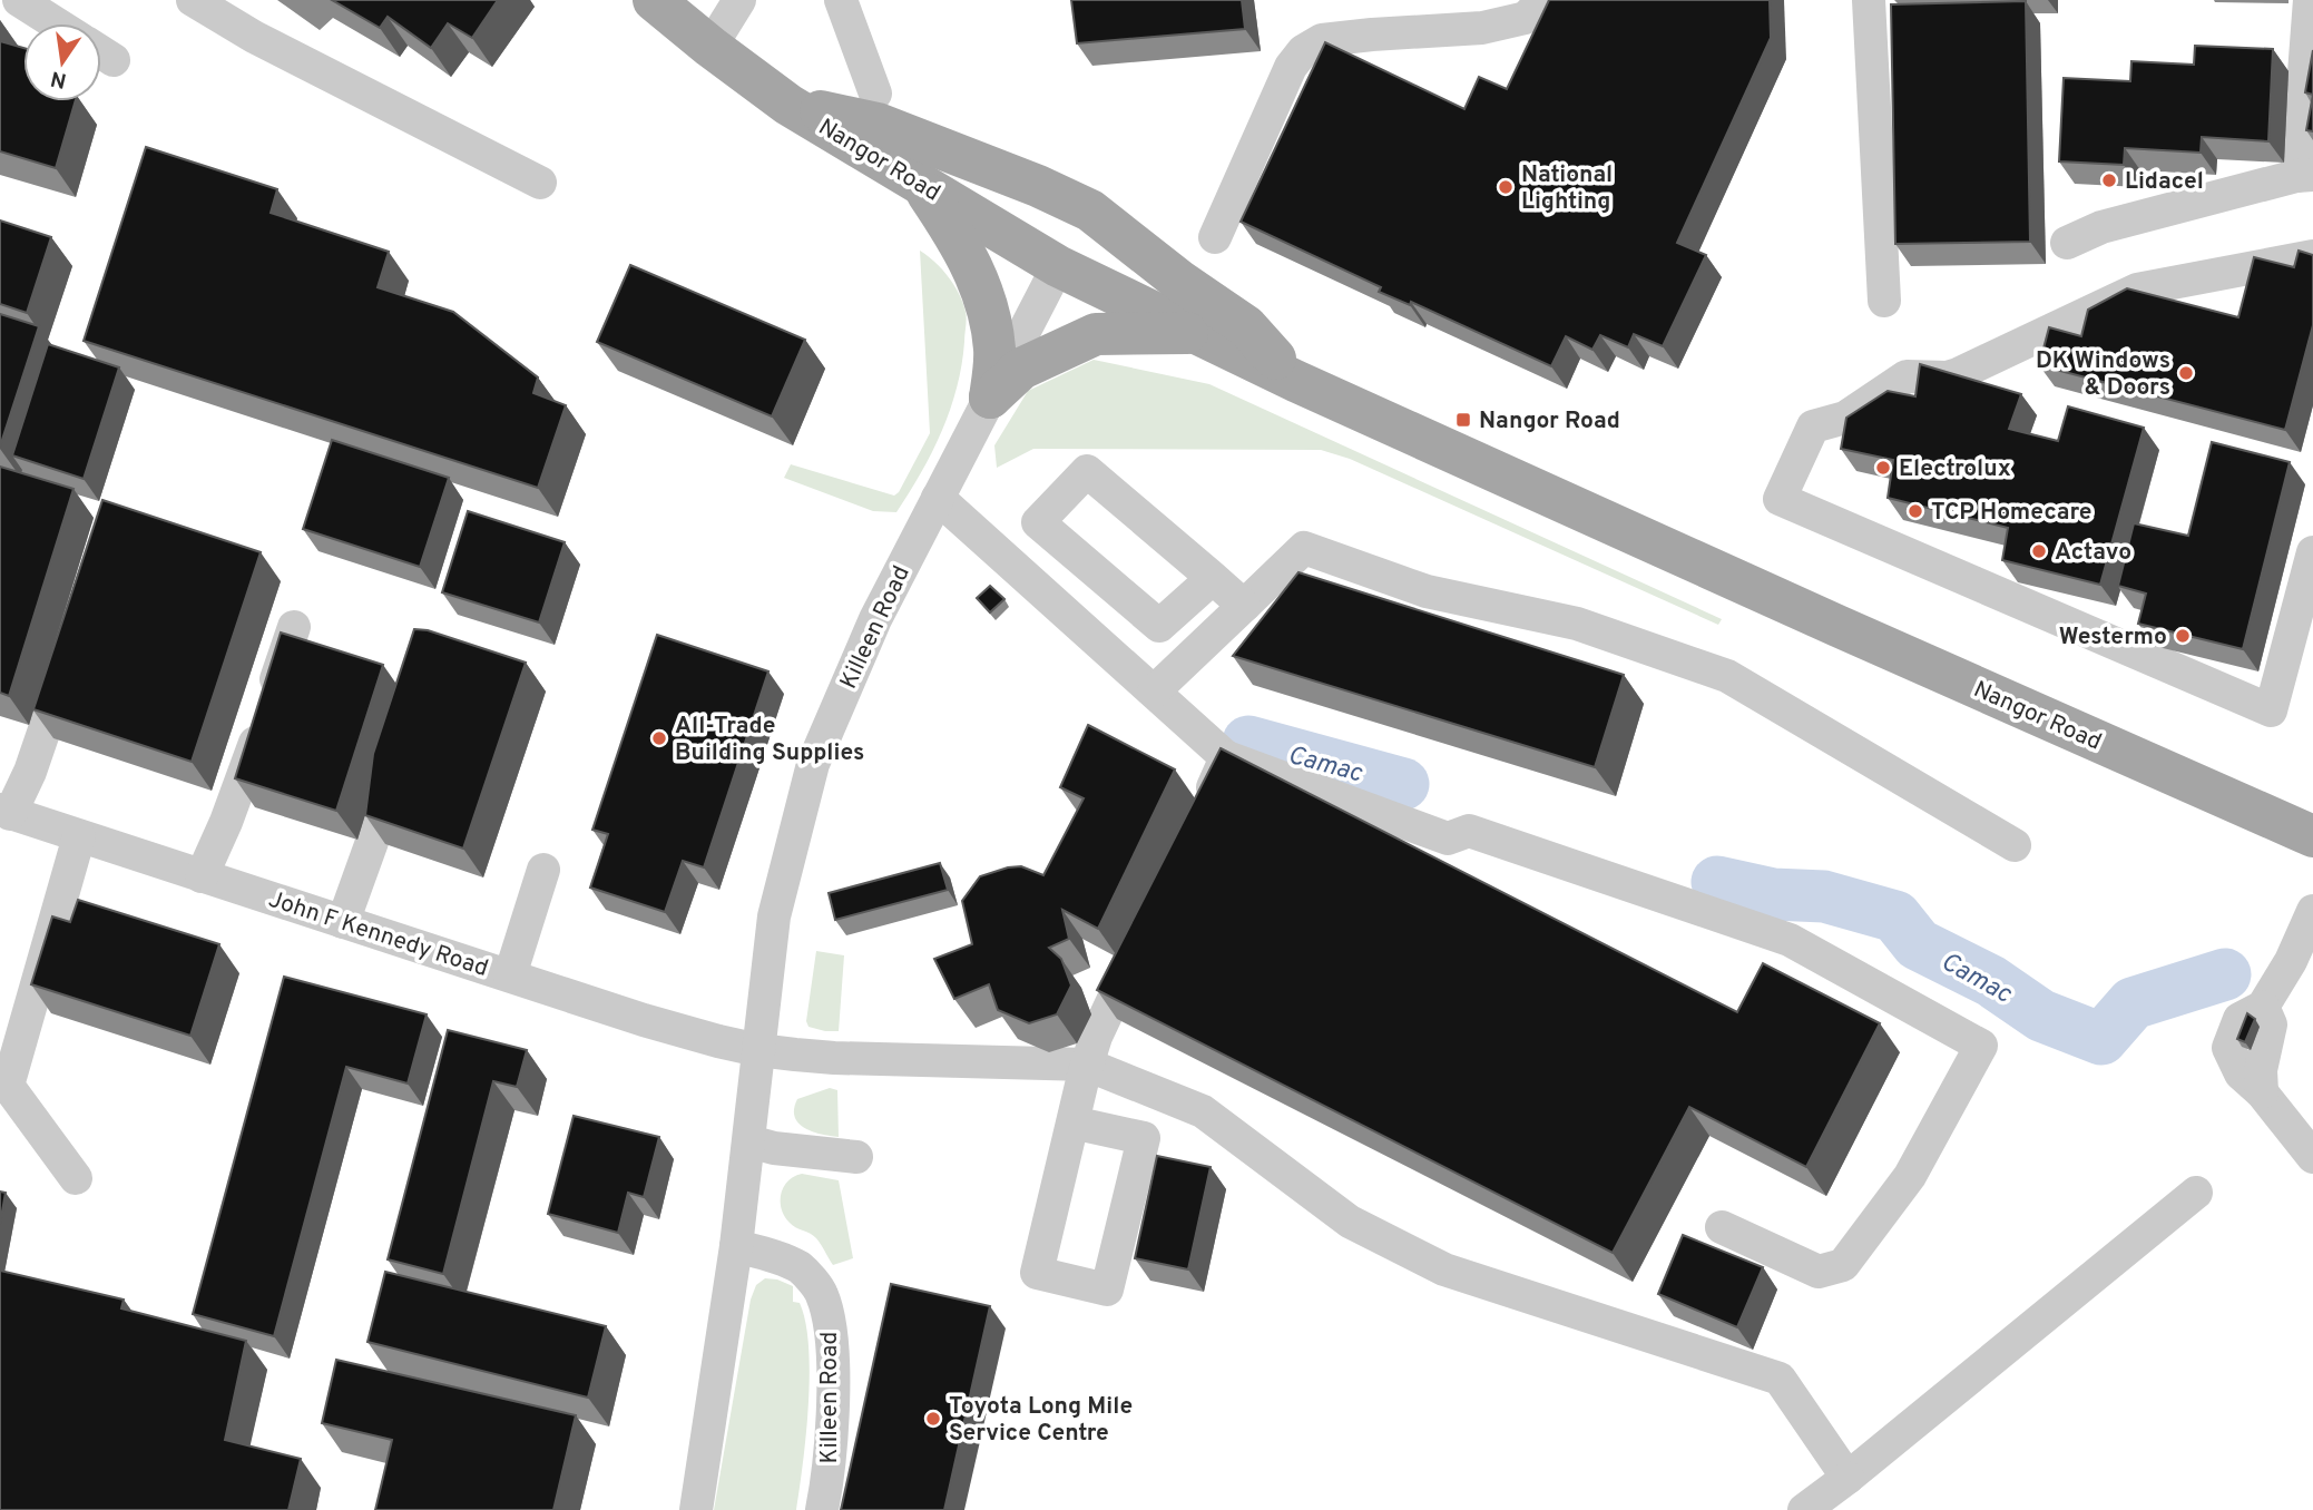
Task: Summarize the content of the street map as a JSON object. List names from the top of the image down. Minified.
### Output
{"streets":{"main road":["Nangor Road"],"street":["Killeen Road","John F Kennedy Road"]},"crossings":[["Nangor Road","Killeen Road"],["Killeen Road","John F Kennedy Road"]],"water":["Camac"],"places":{"other":["Lidacel","National Lighting","DK Windows & Doors","Electrolux","TCP Homecare","Actavo","Westermo","All-Trade Building Supplies","Toyota Long Mile Service Centre"],"transit":["Nangor Road"]},"north":"bottom"}
